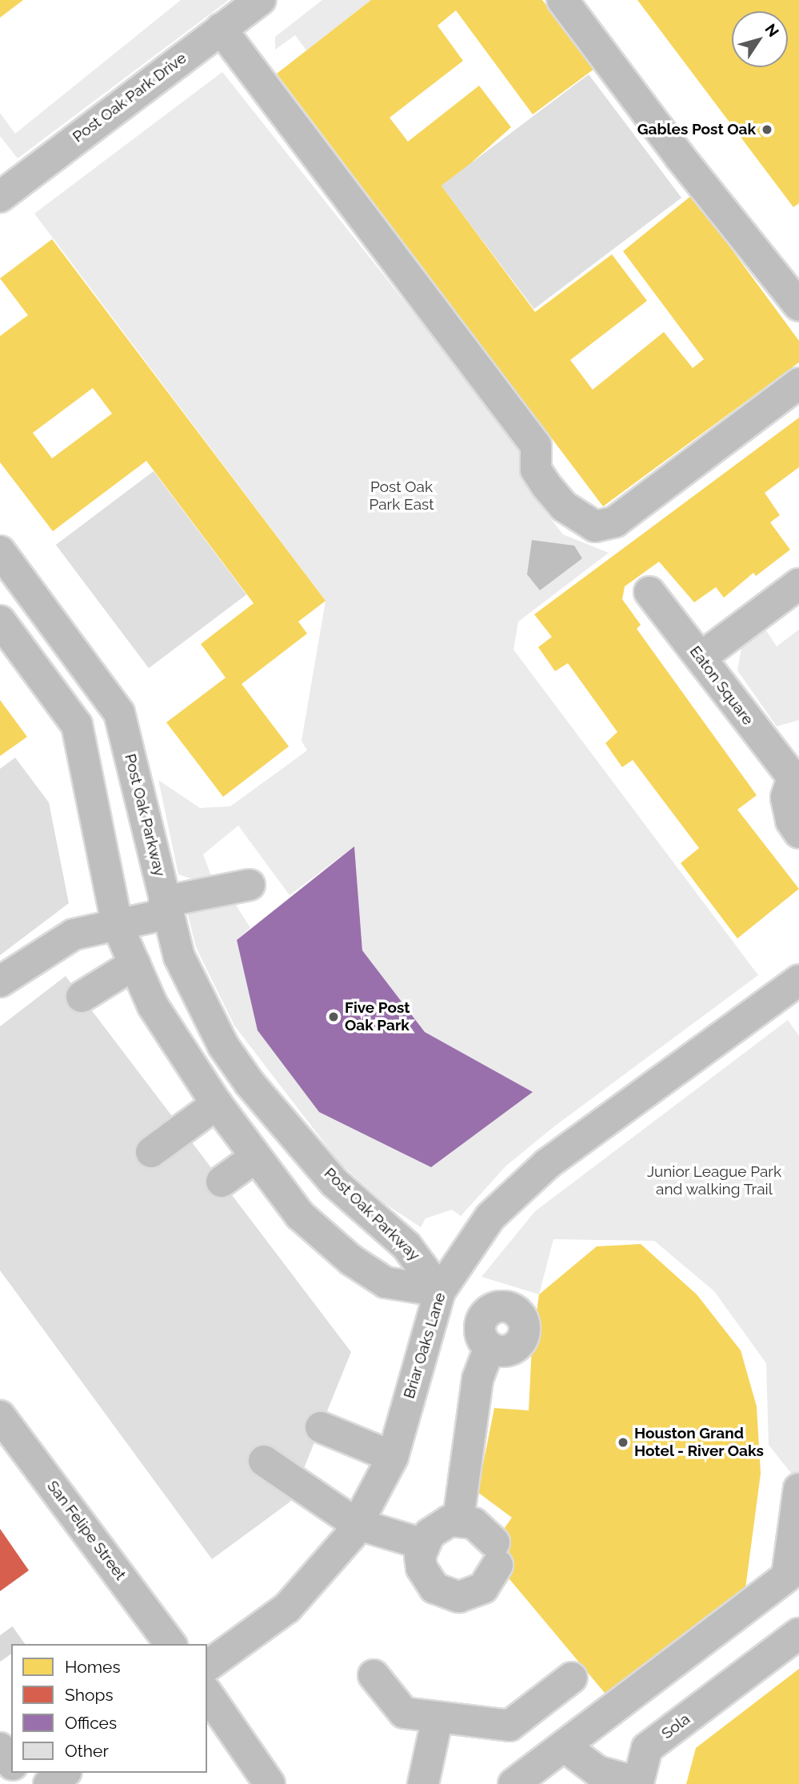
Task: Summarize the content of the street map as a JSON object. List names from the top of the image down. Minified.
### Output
{"streets":{"street":["Post Oak Park Drive","Eaton Square","Post Oak Parkway","Briar Oaks Lane","San Felipe Street","Sola"]},"crossings":[["Post Oak Parkway","Briar Oaks Lane"]],"parks":["Post Oak Park East","Junior League Park and walking Trail"],"places":["Gables Post Oak","Five Post Oak Park","Houston Grand Hotel - River Oaks"],"legend":["Homes","Shops","Offices","Other"],"north":"top right"}
